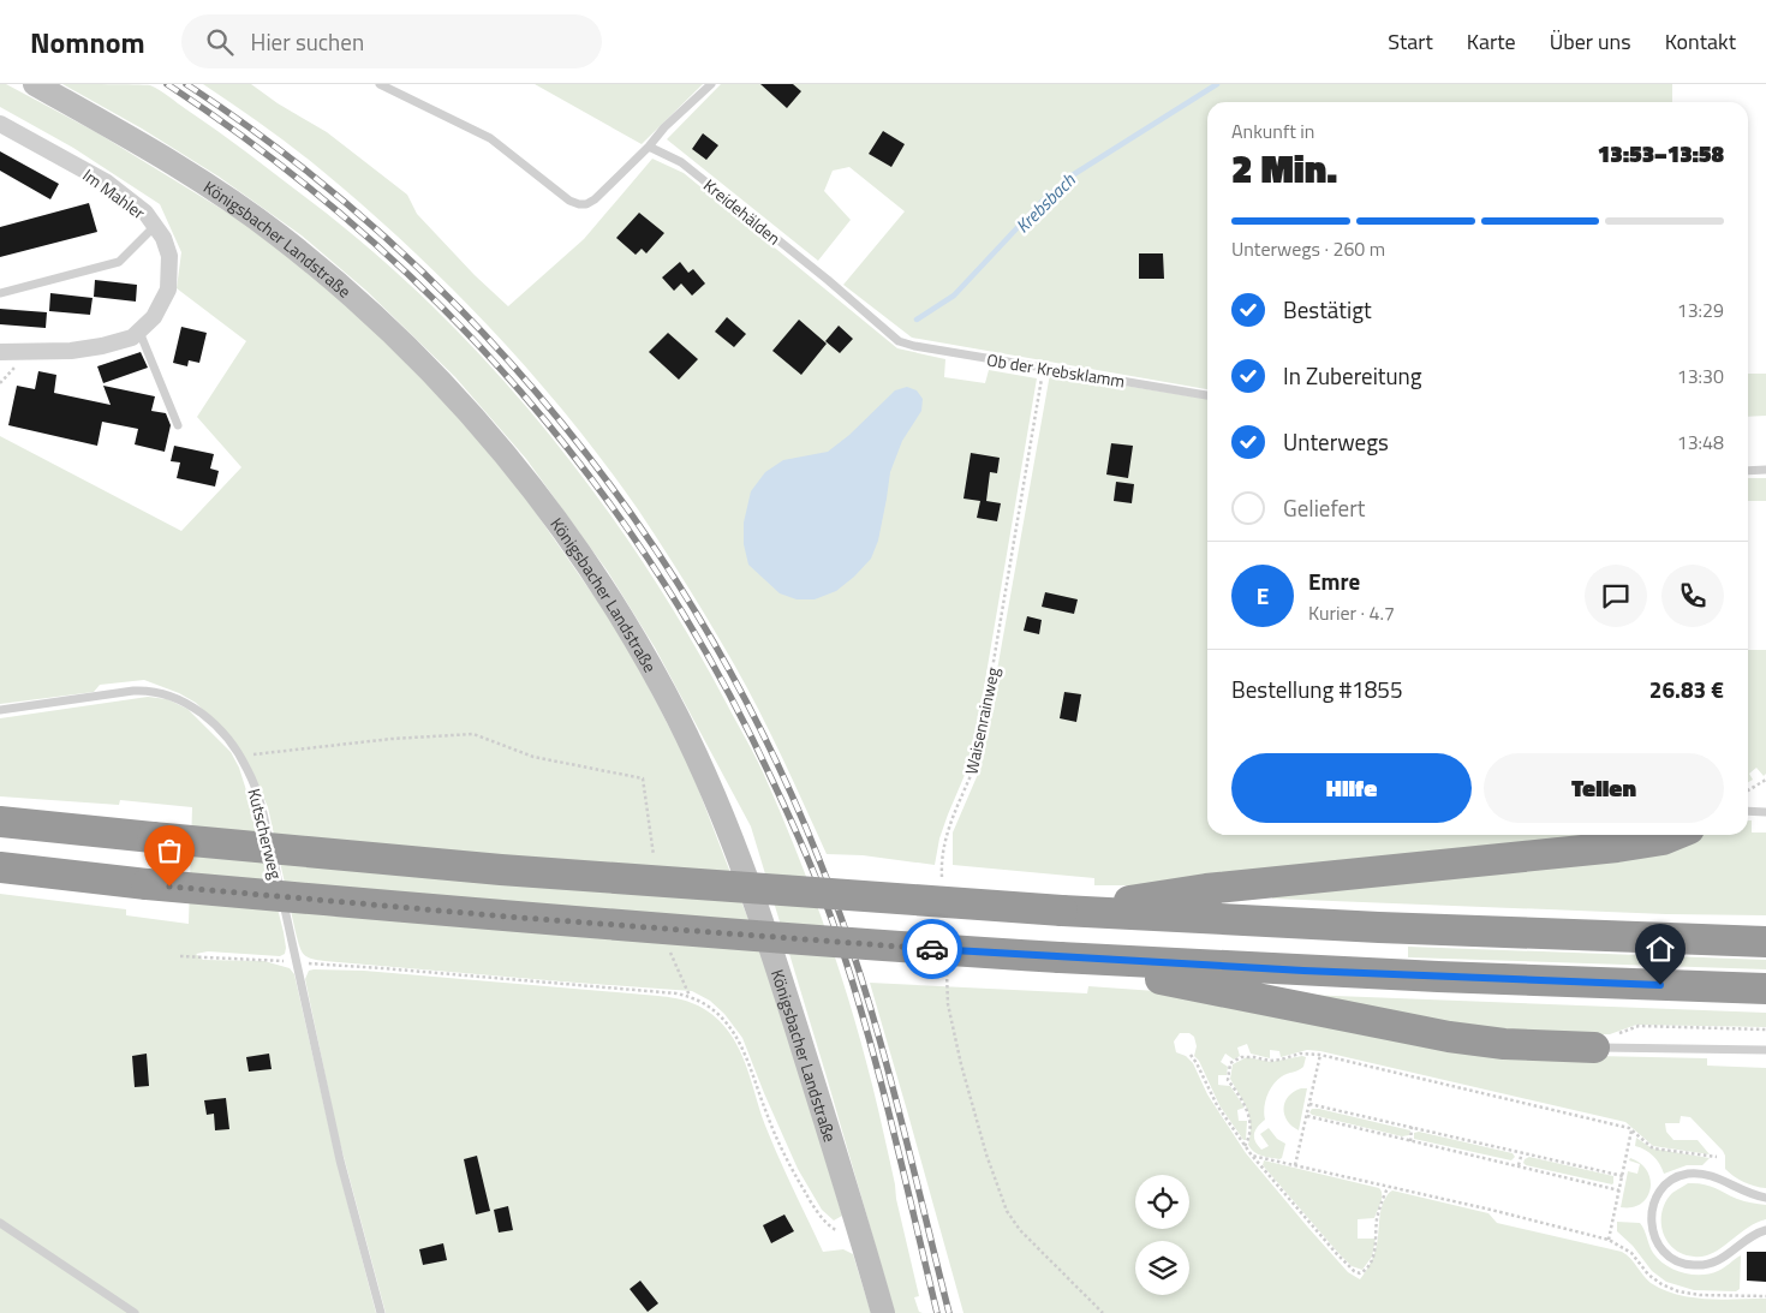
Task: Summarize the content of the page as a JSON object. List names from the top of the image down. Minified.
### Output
{"streets":{"main road":["Königsbacher Landstraße"],"street":["Im Mahler"],"lane":["Kreidehälden","Ob der Krebsklamm","Kutscherweg"],"path":["Waisenrainweg"]},"crossings":[["Kreidehälden","Ob der Krebsklamm"],["Ob der Krebsklamm","Waisenrainweg"]],"water":["Krebsbach"],"page":{"header":"Nomnom","search":"Hier suchen","nav":["Start","Karte","Über uns","Kontakt"],"heading":["2 Min.","Ankunft in","13:53–13:58"],"panel":["Emre","Kurier · 4.7","Bestellung #1855","26.83 €"],"bar":"Unterwegs · 260 m","list":[["Bestätigt","13:29"],["In Zubereitung","13:30"],["Unterwegs","13:48"],"Geliefert"],"round":"E","buttons":["Hilfe","Teilen"]}}
